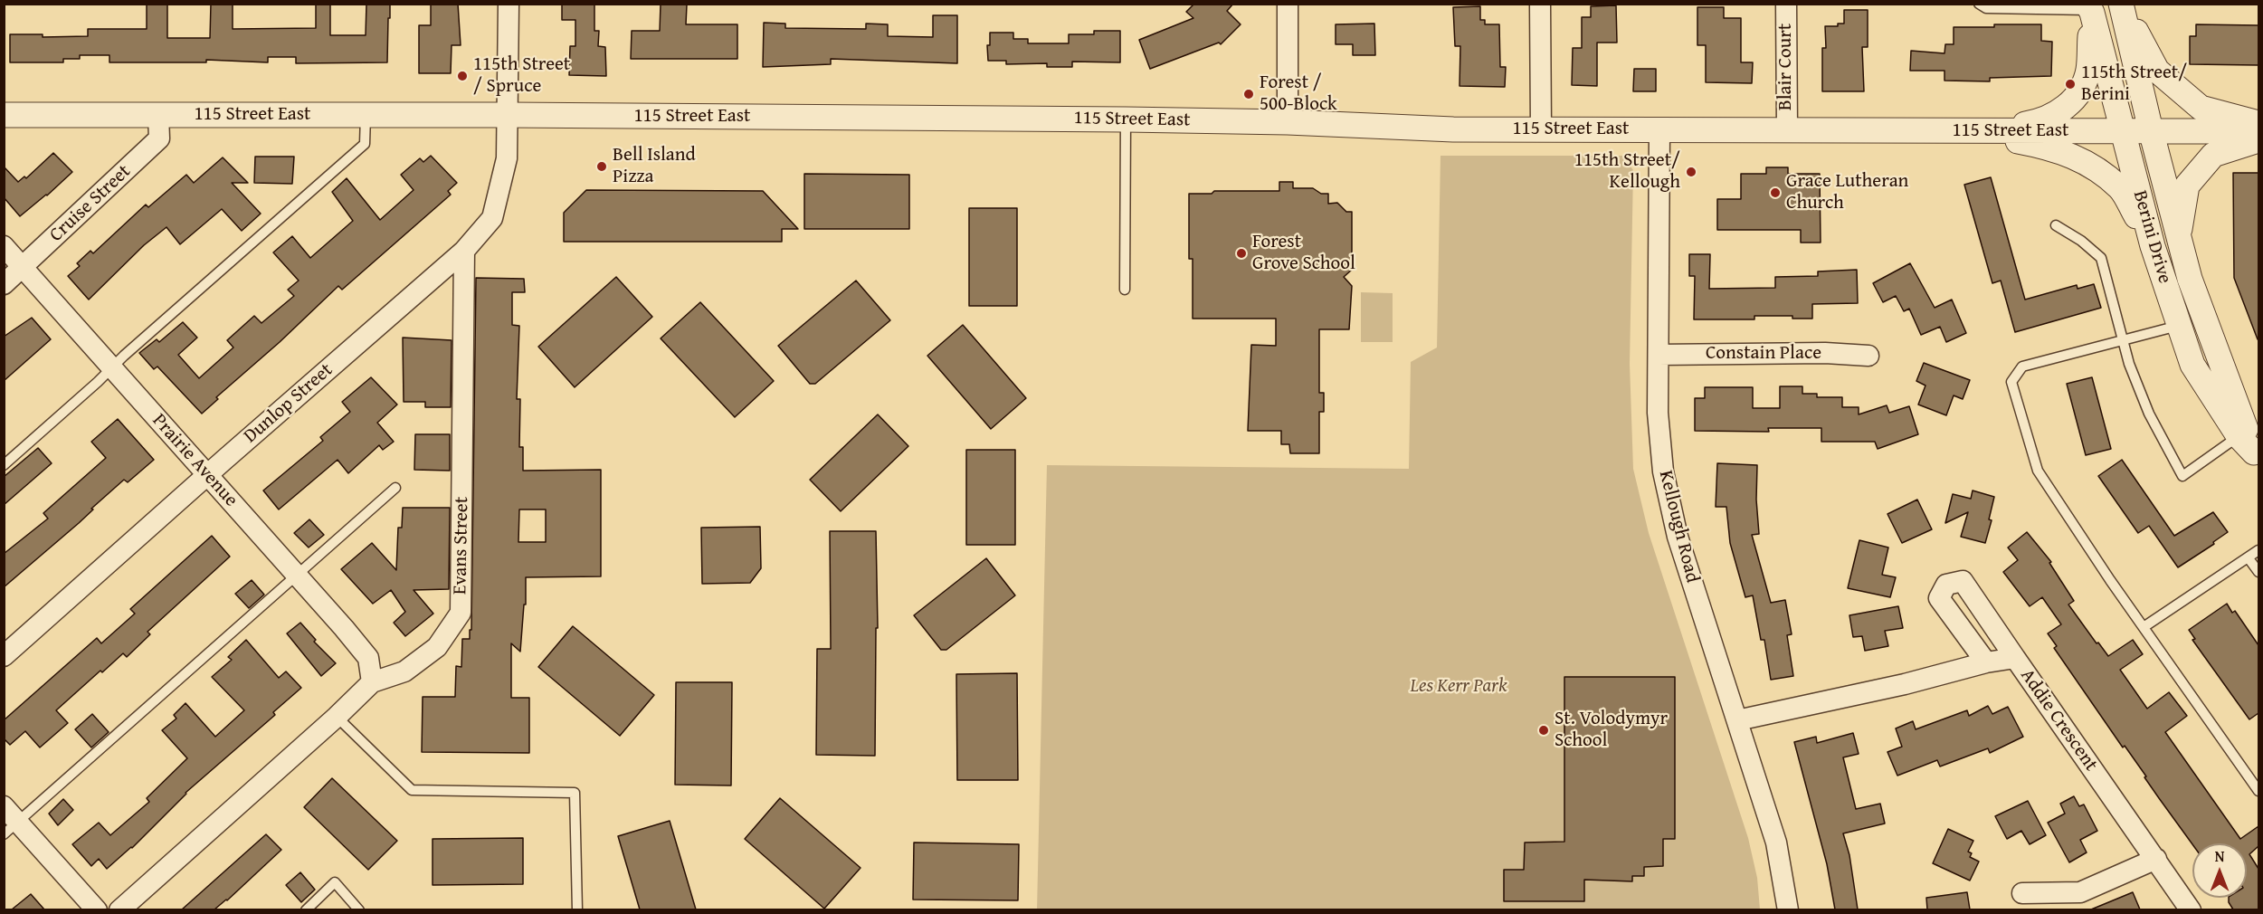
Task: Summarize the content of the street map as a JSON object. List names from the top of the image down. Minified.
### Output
{"streets":{"street":["Blair Court","115 Street East","Cruise Street","Berini Drive","Constain Place","Dunlop Street","Prairie Avenue","Kellough Road","Evans Street","Addie Crescent"]},"crossings":[["Blair Court","115 Street East"],["115 Street East","Cruise Street"],["115 Street East","Berini Drive"],["115 Street East","Dunlop Street"],["115 Street East","Kellough Road"],["Cruise Street","Prairie Avenue"],["Constain Place","Kellough Road"],["Dunlop Street","Prairie Avenue"],["Dunlop Street","Evans Street"],["Prairie Avenue","Evans Street"],["Kellough Road","Addie Crescent"]],"parks":["Les Kerr Park"],"places":["115th Street / Spruce","115th Street/ Berini","Forest / 500-Block","Bell Island Pizza","115th Street/ Kellough","Grace Lutheran Church","Forest Grove School","St. Volodymyr School"],"north":"top"}
